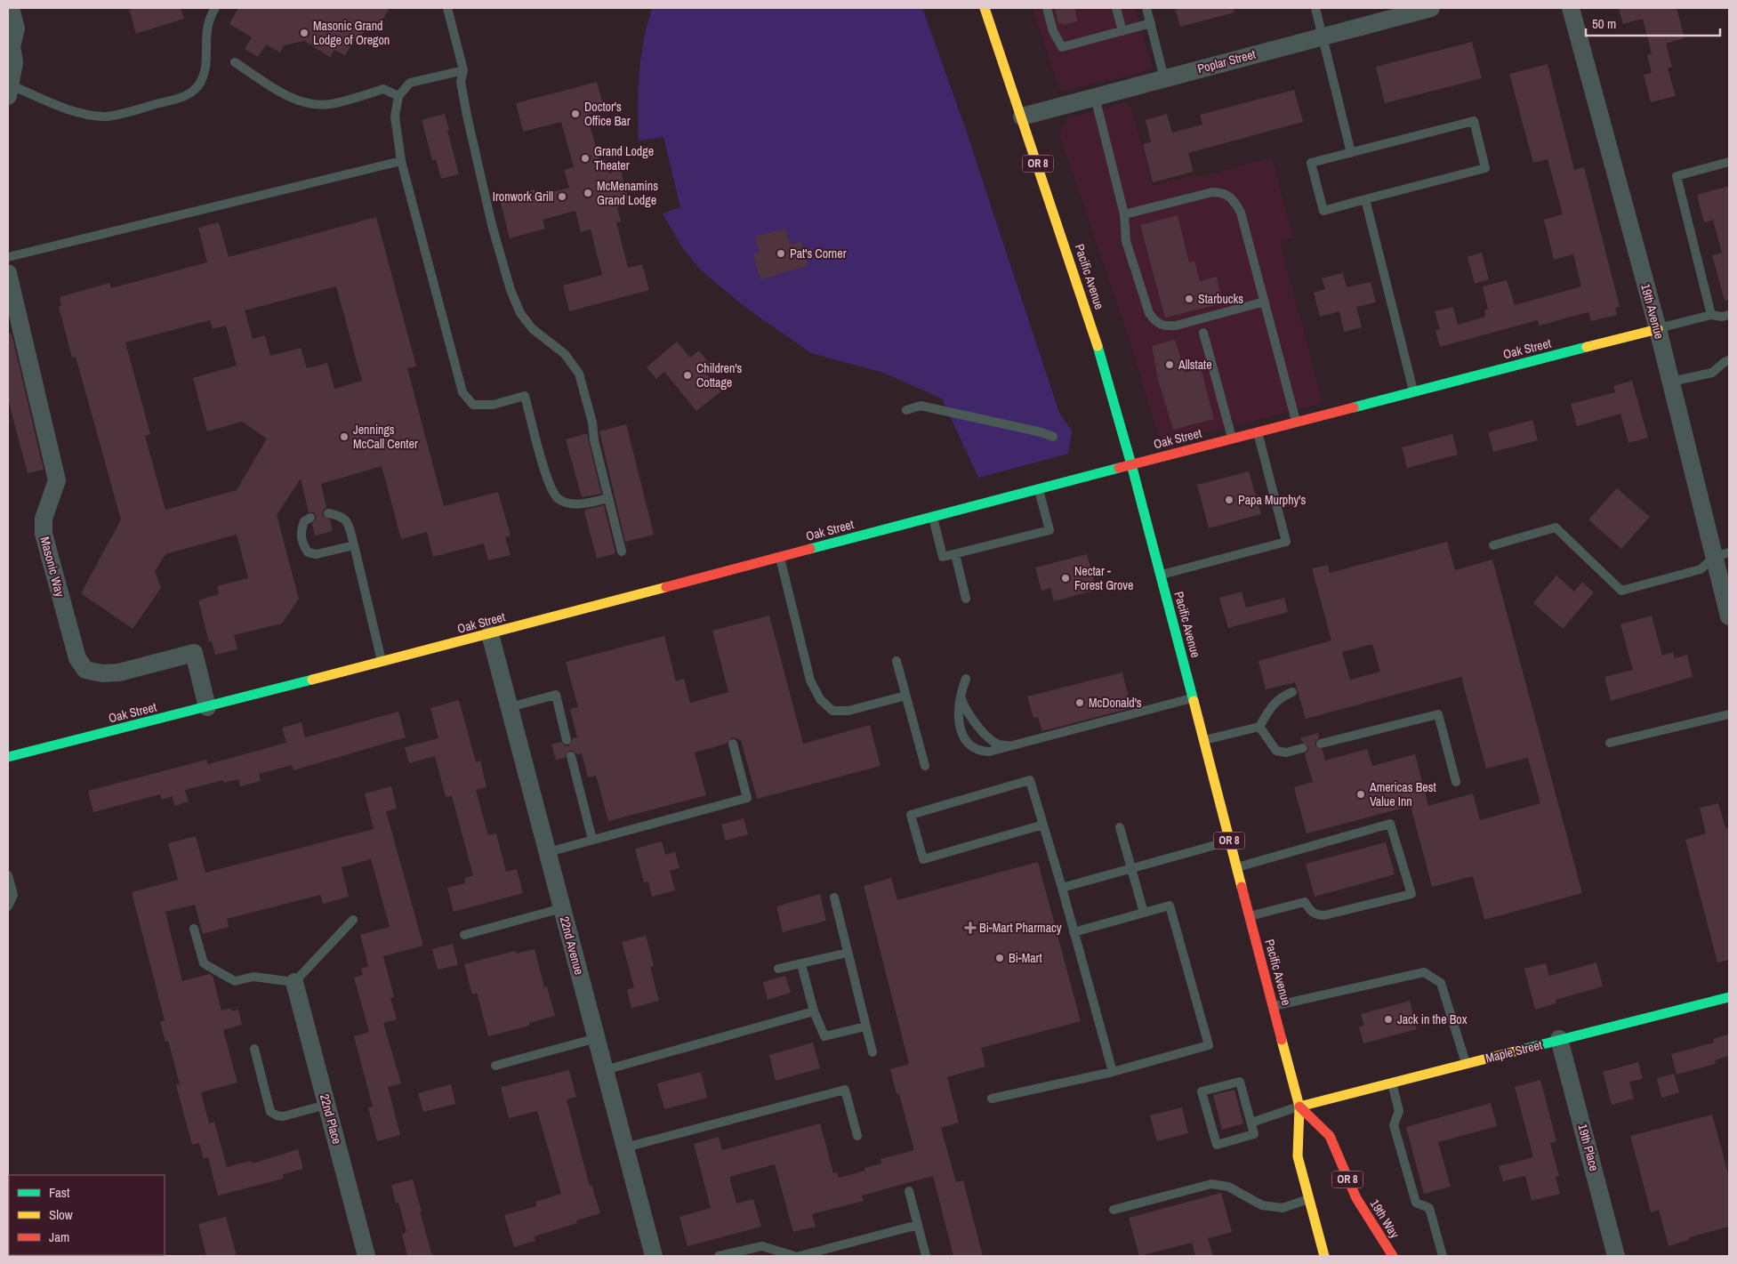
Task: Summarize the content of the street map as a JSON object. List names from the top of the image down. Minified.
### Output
{"streets":{"street":["Poplar Street","OR 8","Pacific Avenue","19th Avenue","Oak Street","Masonic Way","22nd Avenue","Maple Street","22nd Place","19th Place","19th Way"]},"crossings":[["Poplar Street","Pacific Avenue"],["Pacific Avenue","Oak Street"],["Pacific Avenue","Maple Street"],["Pacific Avenue","19th Way"],["19th Avenue","Oak Street"],["Oak Street","Masonic Way"],["Oak Street","22nd Avenue"],["Maple Street","19th Place"],["Maple Street","19th Way"]],"places":{"other":["Masonic Grand Lodge of Oregon","Doctor's Office Bar","Grand Lodge Theater","McMenamins Grand Lodge","Ironwork Grill","Pat's Corner","Starbucks","Allstate","Children's Cottage","Jennings McCall Center","Papa Murphy's","Nectar - Forest Grove","McDonald's","Americas Best Value Inn","Bi-Mart","Jack in the Box"],"health":["Bi-Mart Pharmacy"]},"legend":["Fast","Slow","Jam"],"scale_bar":"50 m"}
